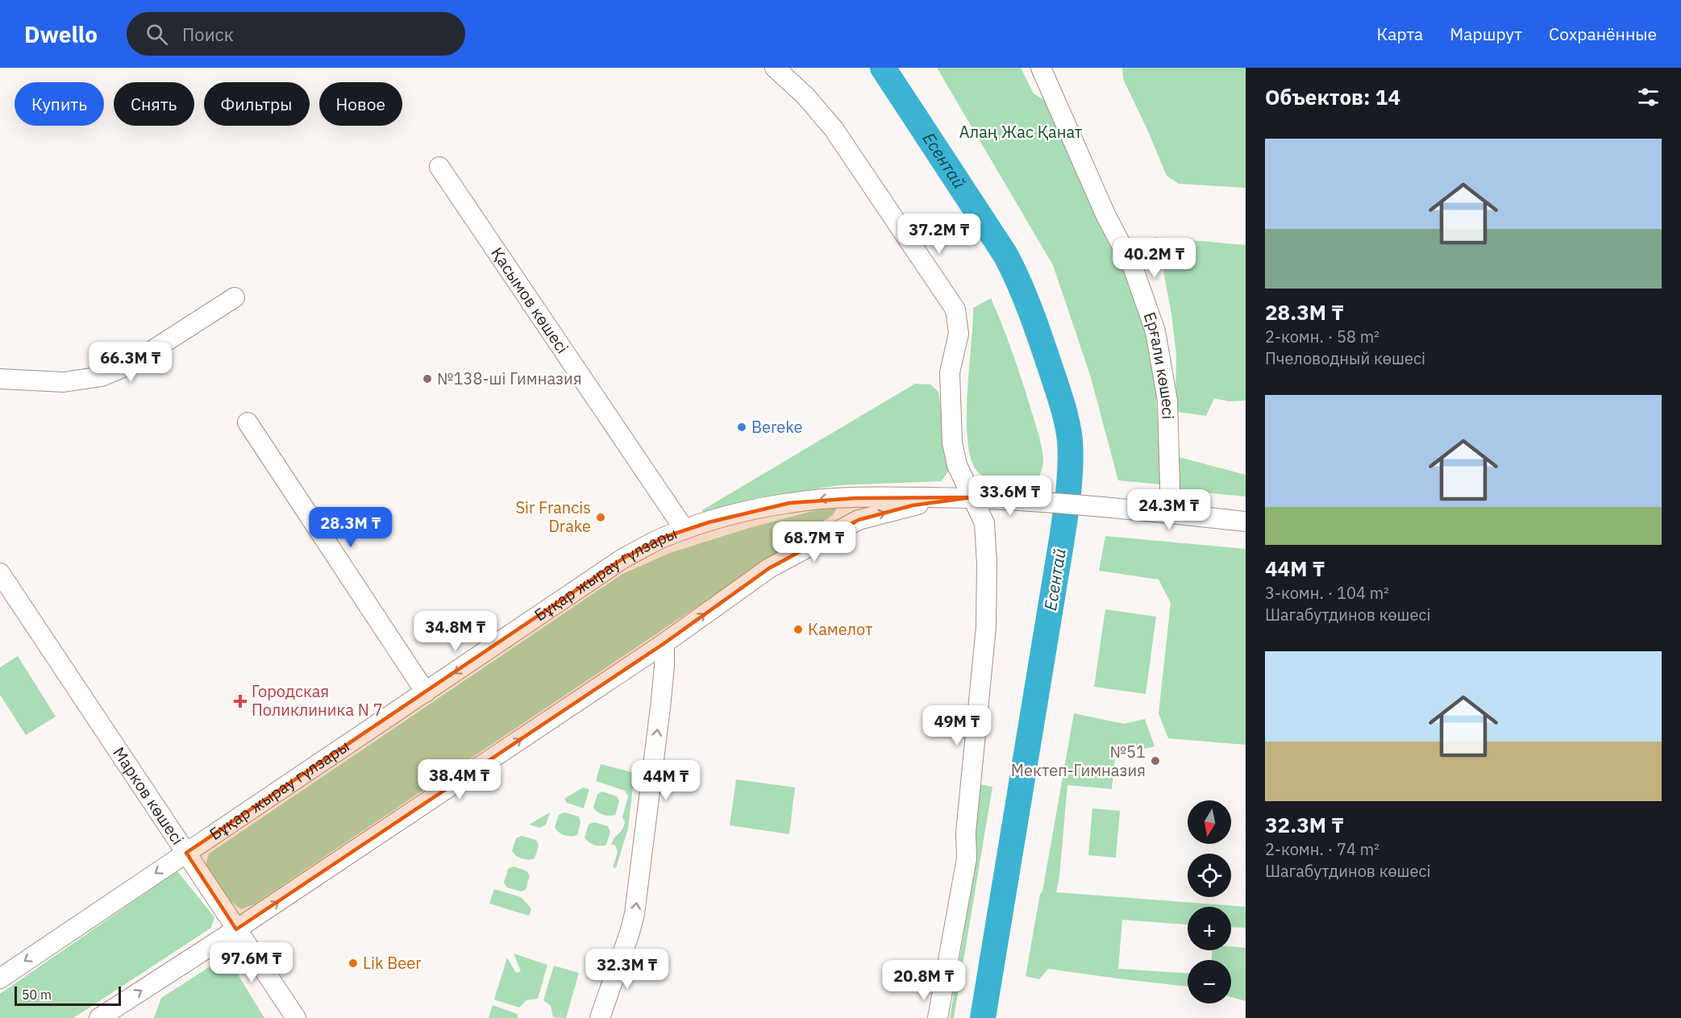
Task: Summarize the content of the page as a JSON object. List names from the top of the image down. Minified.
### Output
{"streets":{"street":["Қасымов көшесі","Ерғали көшесі","Бұқар жырау гүлзары","Марков көшесі"]},"crossings":[["Қасымов көшесі","Бұқар жырау гүлзары"],["Ерғали көшесі","Бұқар жырау гүлзары"],["Бұқар жырау гүлзары","Марков көшесі"]],"water":["Есентай"],"parks":["Алаң Жас Қанат"],"places":{"other":["№138-ші Гимназия","Bereke","Sir Francis Drake","Камелот","№51 Мектеп-Гимназия","Lik Beer"],"health":["Городская Поликлиника N 7"]},"scale_bar":"50 m","north":"bottom","page":{"header":"Dwello","search":"Поиск","nav":["Карта","Маршрут","Сохранённые"],"heading":"Объектов: 14","chip":["Купить","Снять","Фильтры","Новое"],"list":[{"name":"28.3M ₸","note":"2-комн. · 58 m² · Пчеловодный көшесі"},{"name":"44M ₸","note":"3-комн. · 104 m² · Шагабутдинов көшесі"},{"name":"32.3M ₸","note":"2-комн. · 74 m² · Шагабутдинов көшесі"}],"price":["37.2M ₸","40.2M ₸","66.3M ₸","33.6M ₸","24.3M ₸","28.3M ₸","68.7M ₸","34.8M ₸","49M ₸","38.4M ₸","44M ₸","97.6M ₸","32.3M ₸","20.8M ₸"],"map_buttons":["+","−"],"scale":"50 m"}}
